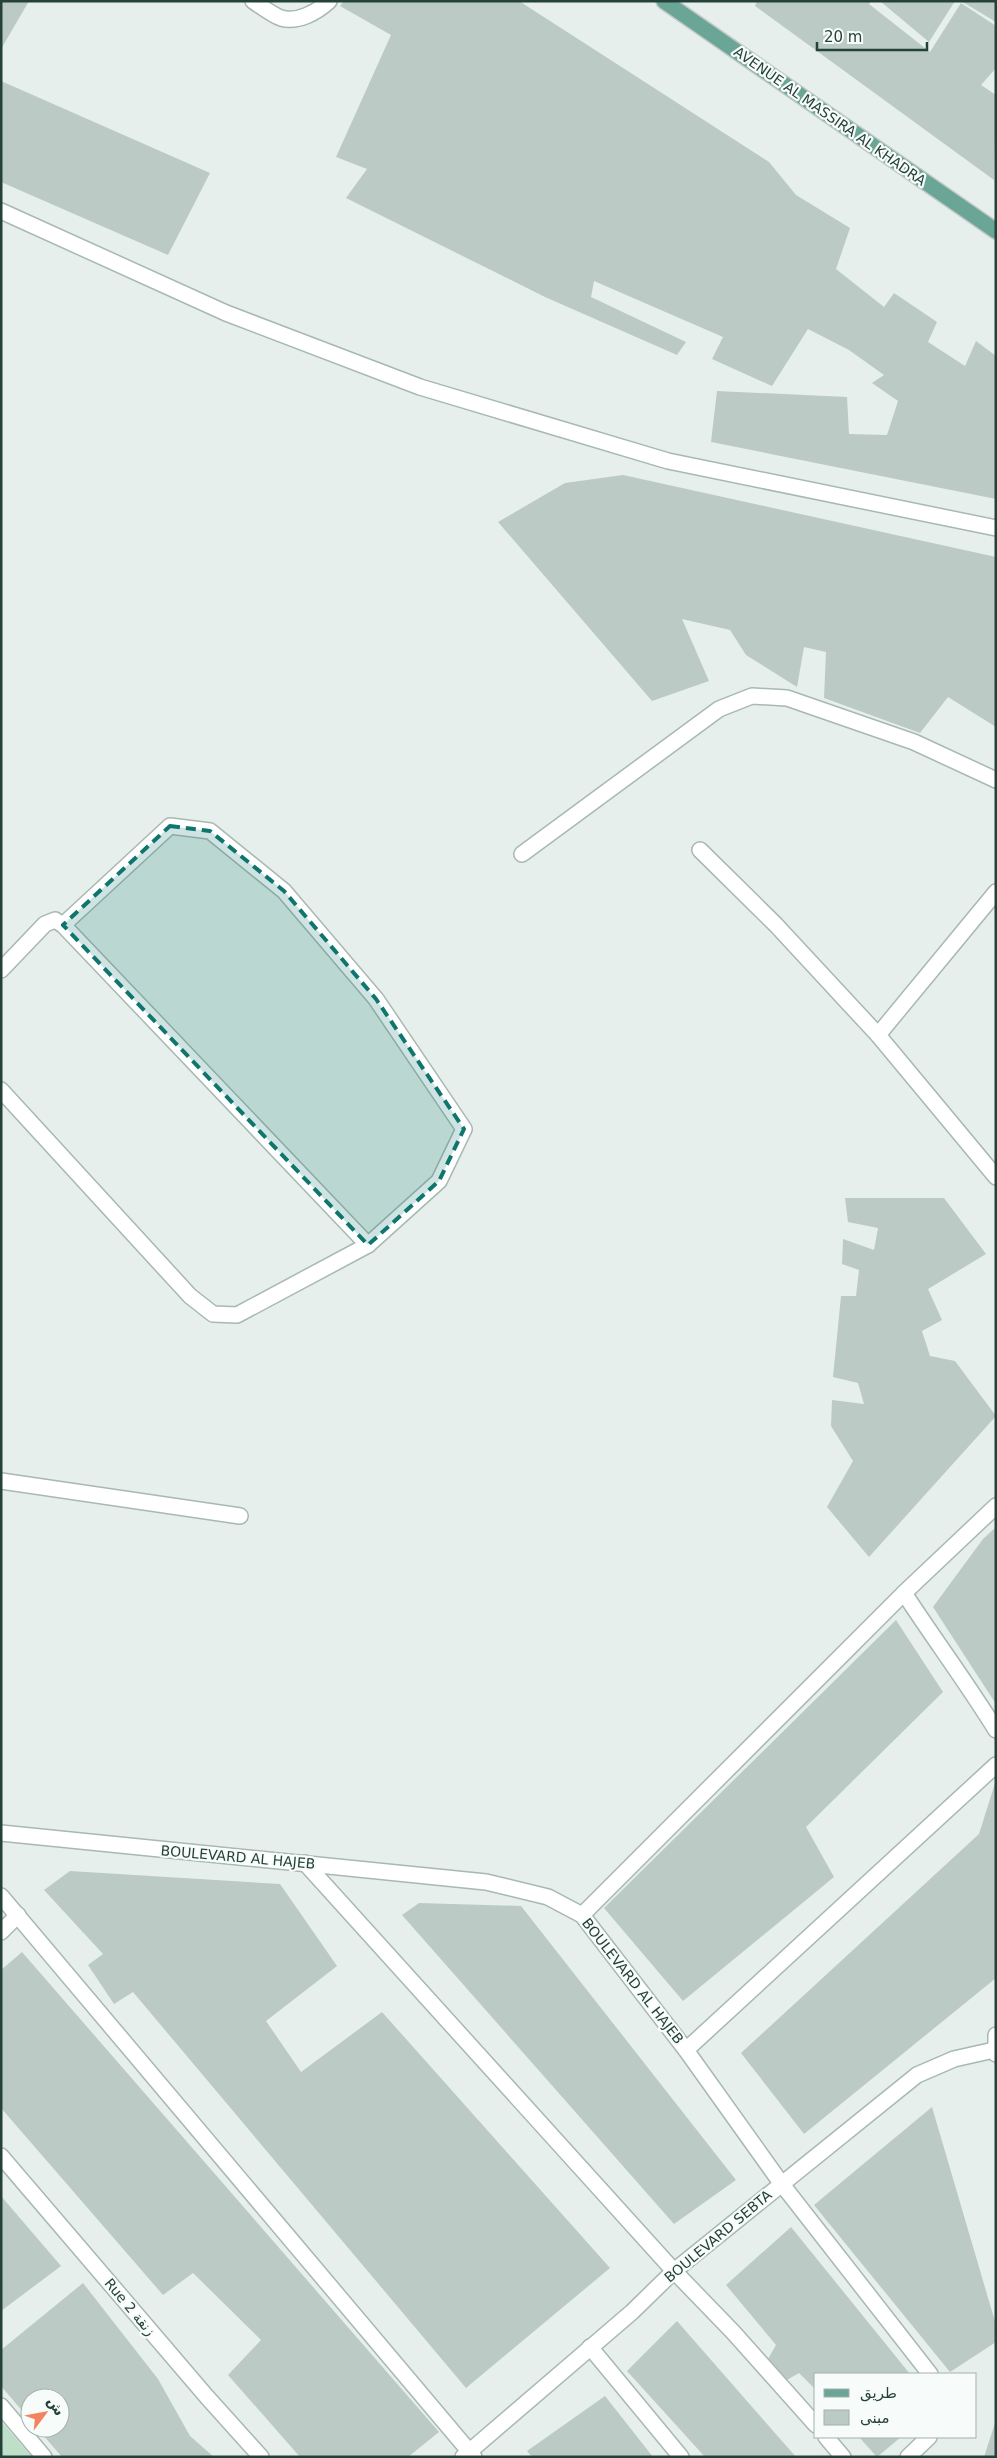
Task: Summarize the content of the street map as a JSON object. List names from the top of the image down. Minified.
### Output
{"streets":{"main road":["AVENUE AL MASSIRA AL KHADRA"],"street":["BOULEVARD AL HAJEB","BOULEVARD SEBTA","Rue 2 زنقة"]},"crossings":[["BOULEVARD AL HAJEB","BOULEVARD SEBTA"]],"legend":["طريق","مبنى"],"scale_bar":"20 m","north":"top right"}
